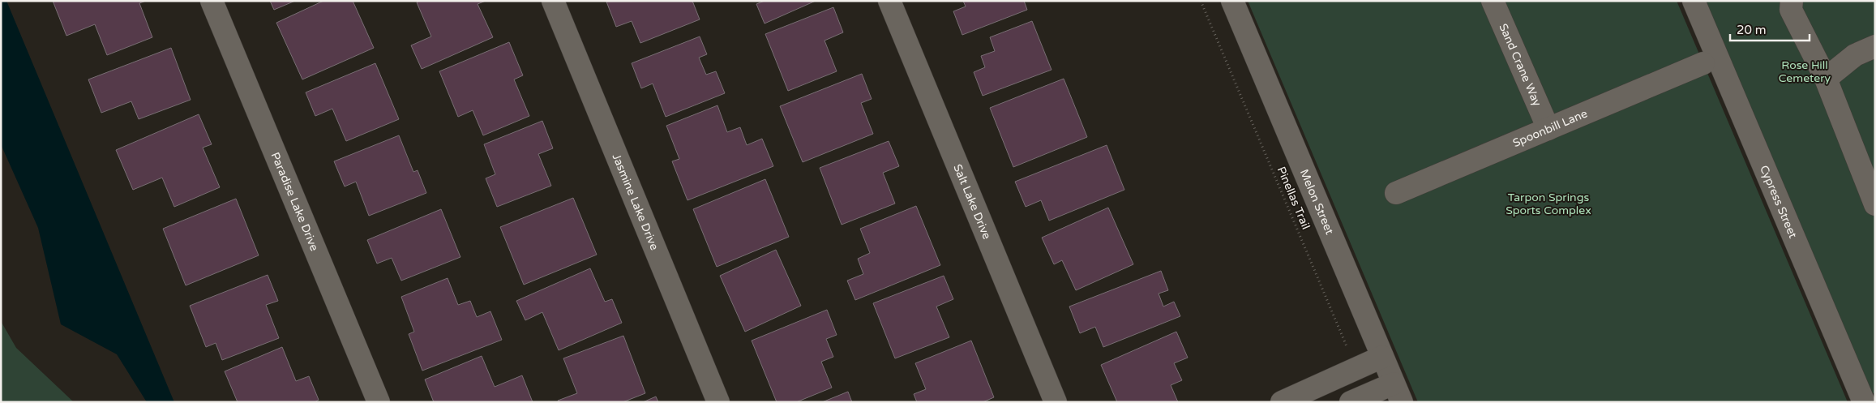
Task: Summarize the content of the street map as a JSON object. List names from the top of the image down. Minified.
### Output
{"streets":{"street":["Sand Crane Way","Spoonbill Lane","Paradise Lake Drive","Jasmine Lake Drive","Salt Lake Drive","Cypress Street","Melon Street"],"path":["Pinellas Trail"]},"crossings":[["Sand Crane Way","Spoonbill Lane"]],"parks":["Rose Hill Cemetery","Tarpon Springs Sports Complex"],"scale_bar":"20 m"}
